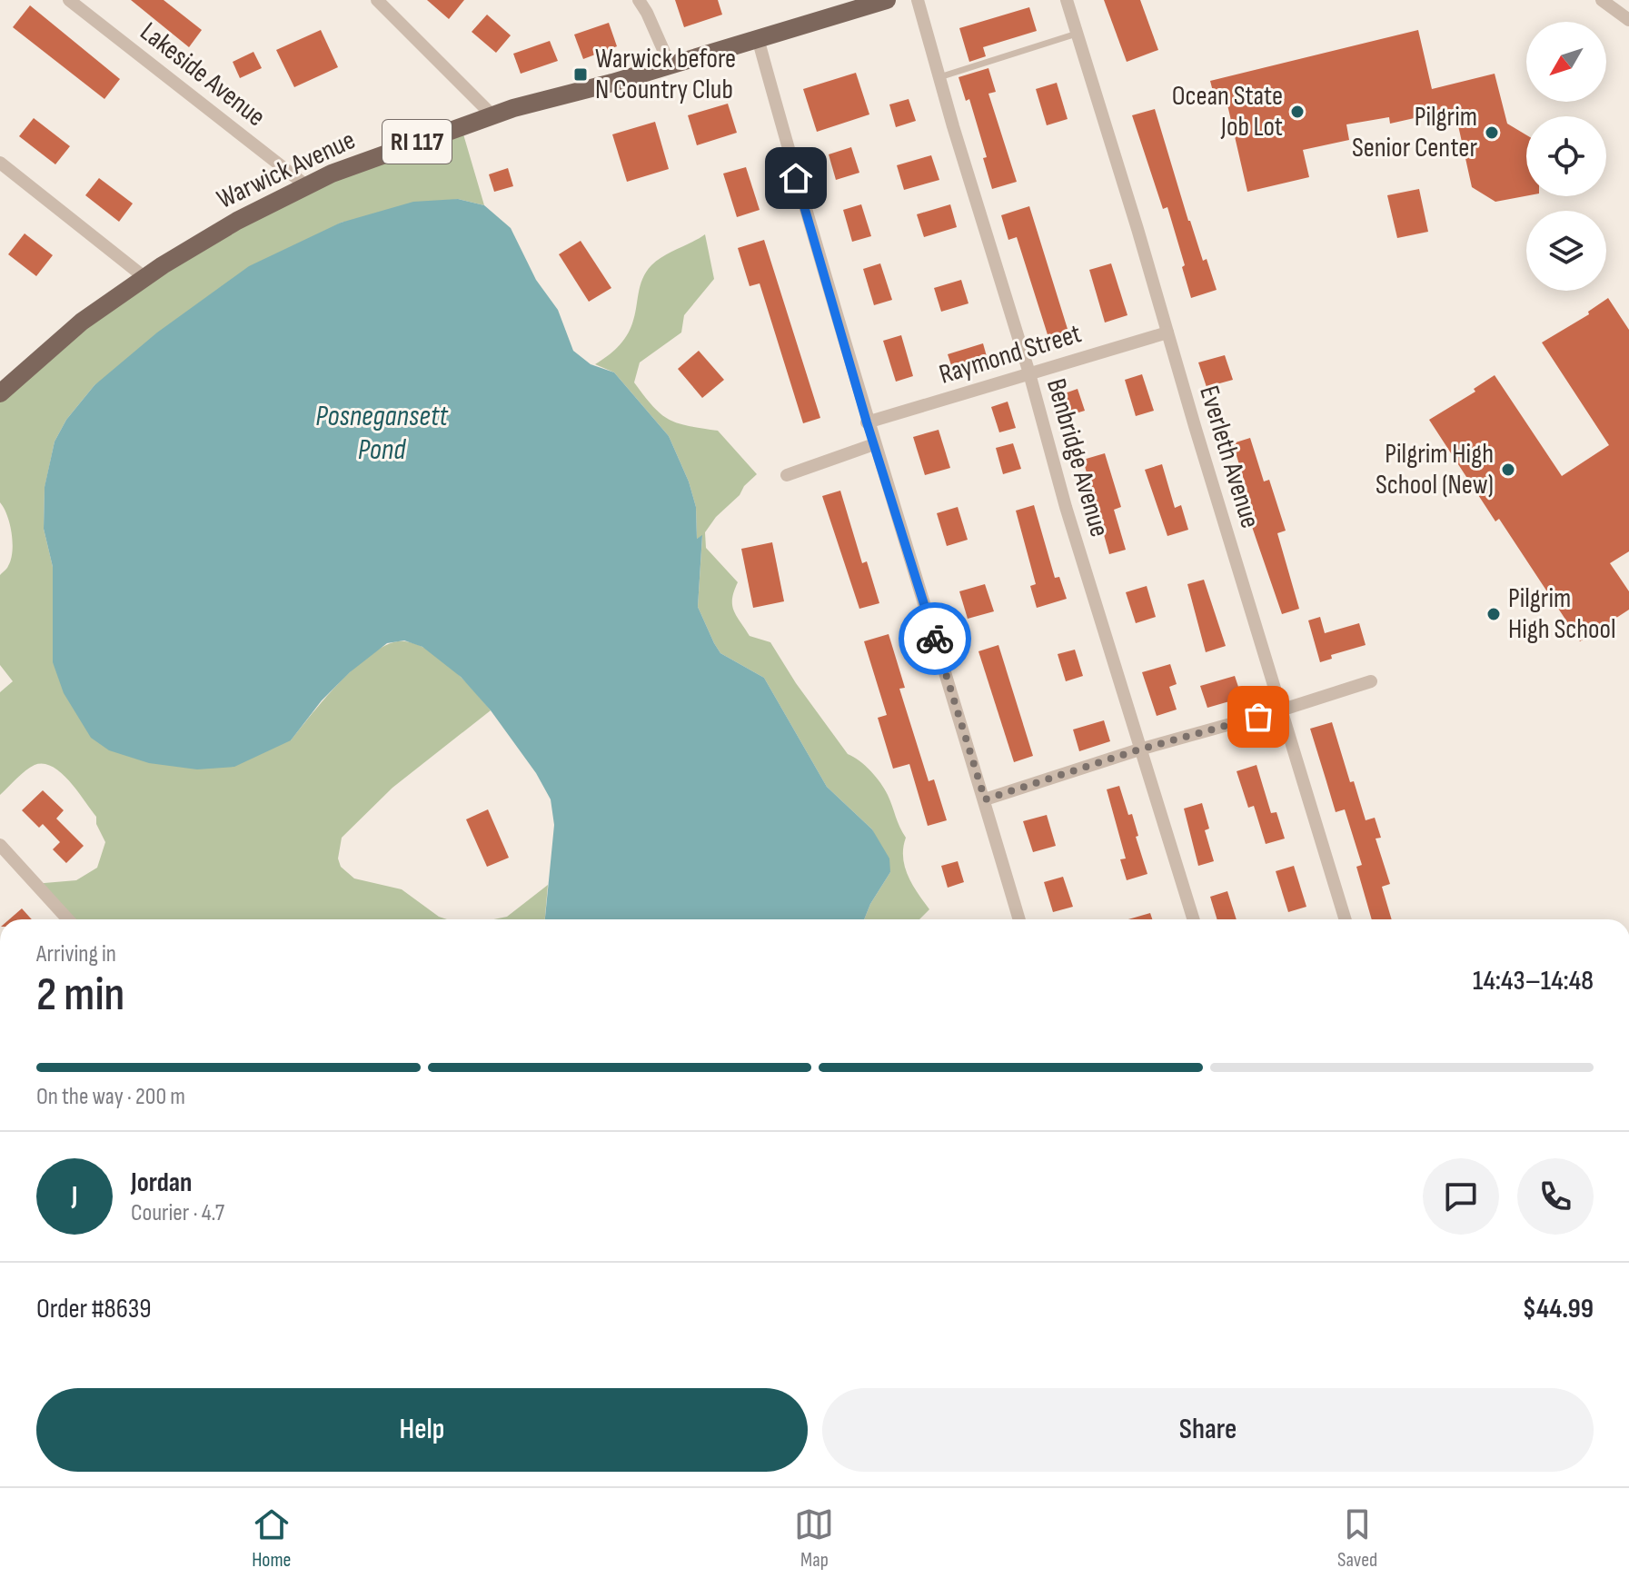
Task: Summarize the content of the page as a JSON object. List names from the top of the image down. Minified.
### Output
{"streets":{"main road":["RI 117","Warwick Avenue"],"street":["Lakeside Avenue","Raymond Street","Everleth Avenue","Benbridge Avenue"]},"crossings":[["Lakeside Avenue","Warwick Avenue"],["Raymond Street","Everleth Avenue"],["Raymond Street","Benbridge Avenue"]],"water":["Posnegansett Pond"],"places":{"transit":["Warwick before N Country Club"],"other":["Ocean State Job Lot","Pilgrim Senior Center","Pilgrim High School (New)","Pilgrim High School"]},"north":"bottom left","page":{"heading":["2 min","Arriving in","14:43–14:48"],"panel":["Jordan","Courier · 4.7","Order #8639","$44.99"],"bar":"On the way · 200 m","round":"J","buttons":["Help","Share"],"tabs":["Home","Map","Saved"]}}
